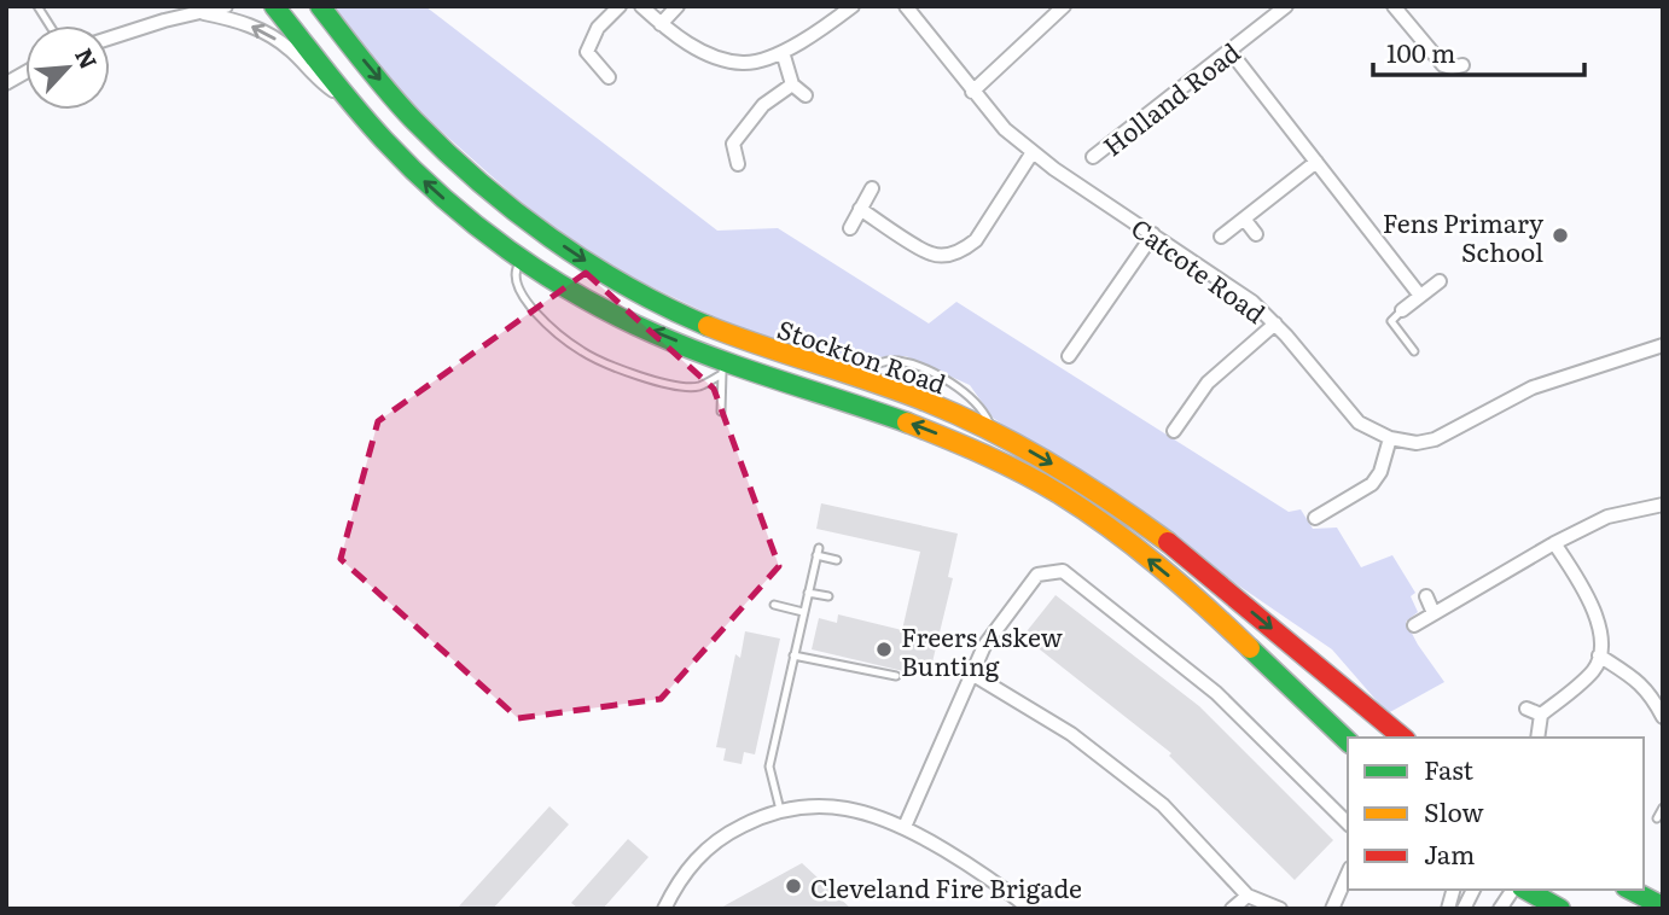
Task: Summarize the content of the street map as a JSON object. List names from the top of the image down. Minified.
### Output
{"streets":{"highway":["Stockton Road"],"street":["Holland Road","Catcote Road"]},"places":["Fens Primary School","Freers Askew Bunting","Cleveland Fire Brigade"],"legend":["Fast","Slow","Jam"],"scale_bar":"100 m","north":"top right"}
